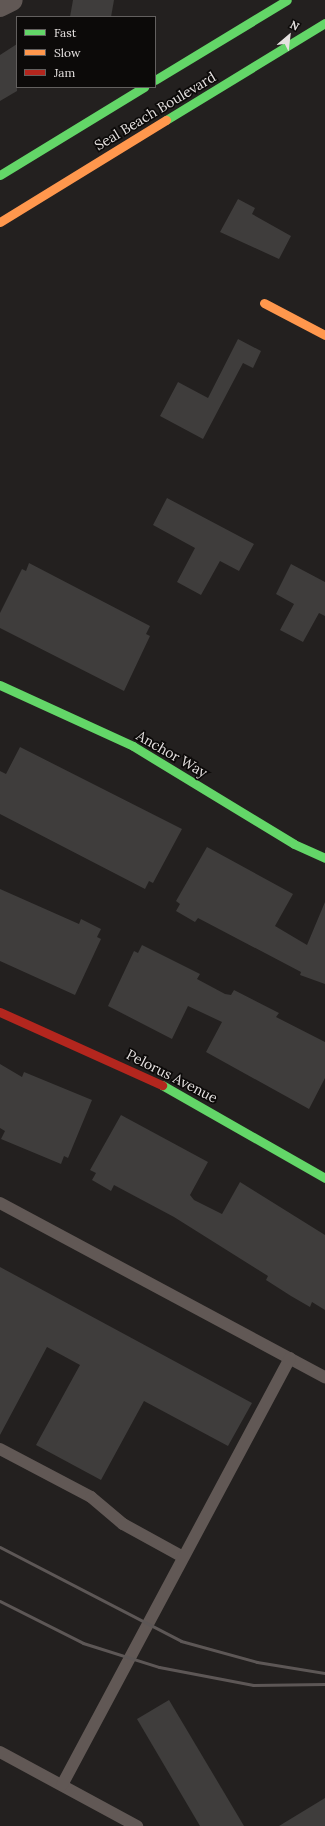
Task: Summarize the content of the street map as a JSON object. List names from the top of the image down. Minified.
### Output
{"streets":{"street":["Seal Beach Boulevard","Anchor Way","Pelorus Avenue"]},"legend":["Fast","Slow","Jam"],"north":"top right"}
